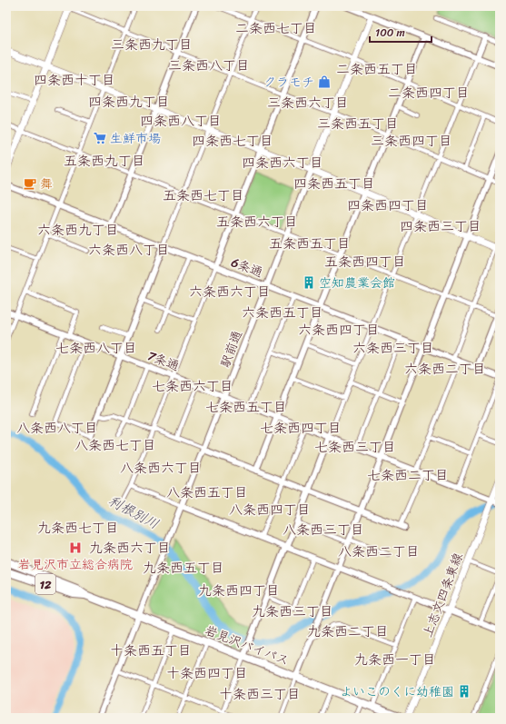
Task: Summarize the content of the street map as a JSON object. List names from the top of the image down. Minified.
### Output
{"streets":{"highway":["12","岩見沢バイパス"],"main road":["上志文四条東線"],"street":["6条通","駅前通","7条通"]},"crossings":[["6条通","駅前通"],["駅前通","7条通"],["駅前通","岩見沢バイパス"],["7条通","上志文四条東線"]],"districts":["二条西七丁目","三条西九丁目","三条西八丁目","二条西五丁目","四条西十丁目","二条西四丁目","四条西九丁目","三条西六丁目","四条西八丁目","三条西五丁目","四条西七丁目","三条西四丁目","五条西九丁目","四条西六丁目","四条西五丁目","五条西七丁目","四条西四丁目","五条西六丁目","四条西三丁目","六条西九丁目","五条西五丁目","六条西八丁目","五条西四丁目","六条西六丁目","六条西五丁目","六条西四丁目","七条西八丁目","六条西三丁目","六条西二丁目","七条西六丁目","七条西五丁目","八条西八丁目","七条西四丁目","八条西七丁目","七条西三丁目","八条西六丁目","七条西二丁目","八条西五丁目","八条西四丁目","九条西七丁目","八条西三丁目","九条西六丁目","八条西二丁目","九条西五丁目","九条西四丁目","九条西三丁目","九条西二丁目","十条西五丁目","九条西一丁目","十条西四丁目","十条西三丁目"],"water":["利根別川"],"places":{"shop":["クラモチ"],"supermarket":["生鮮市場"],"cafe":["舞"],"building":["空知農業会館","よいこのくに幼稚園"],"hospital":["岩見沢市立総合病院"]},"scale_bar":"100 m"}
